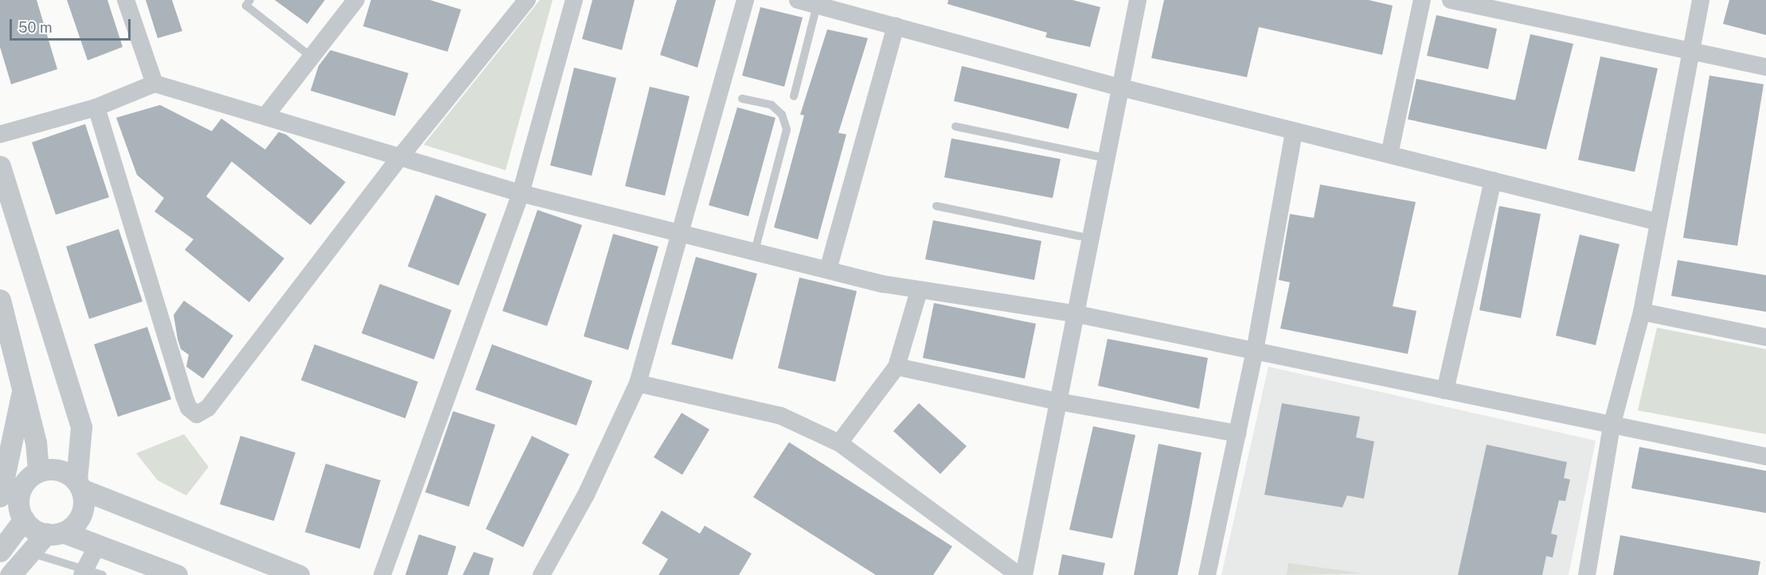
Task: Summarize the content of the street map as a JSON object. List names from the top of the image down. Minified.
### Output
{"scale_bar":"50 m"}
